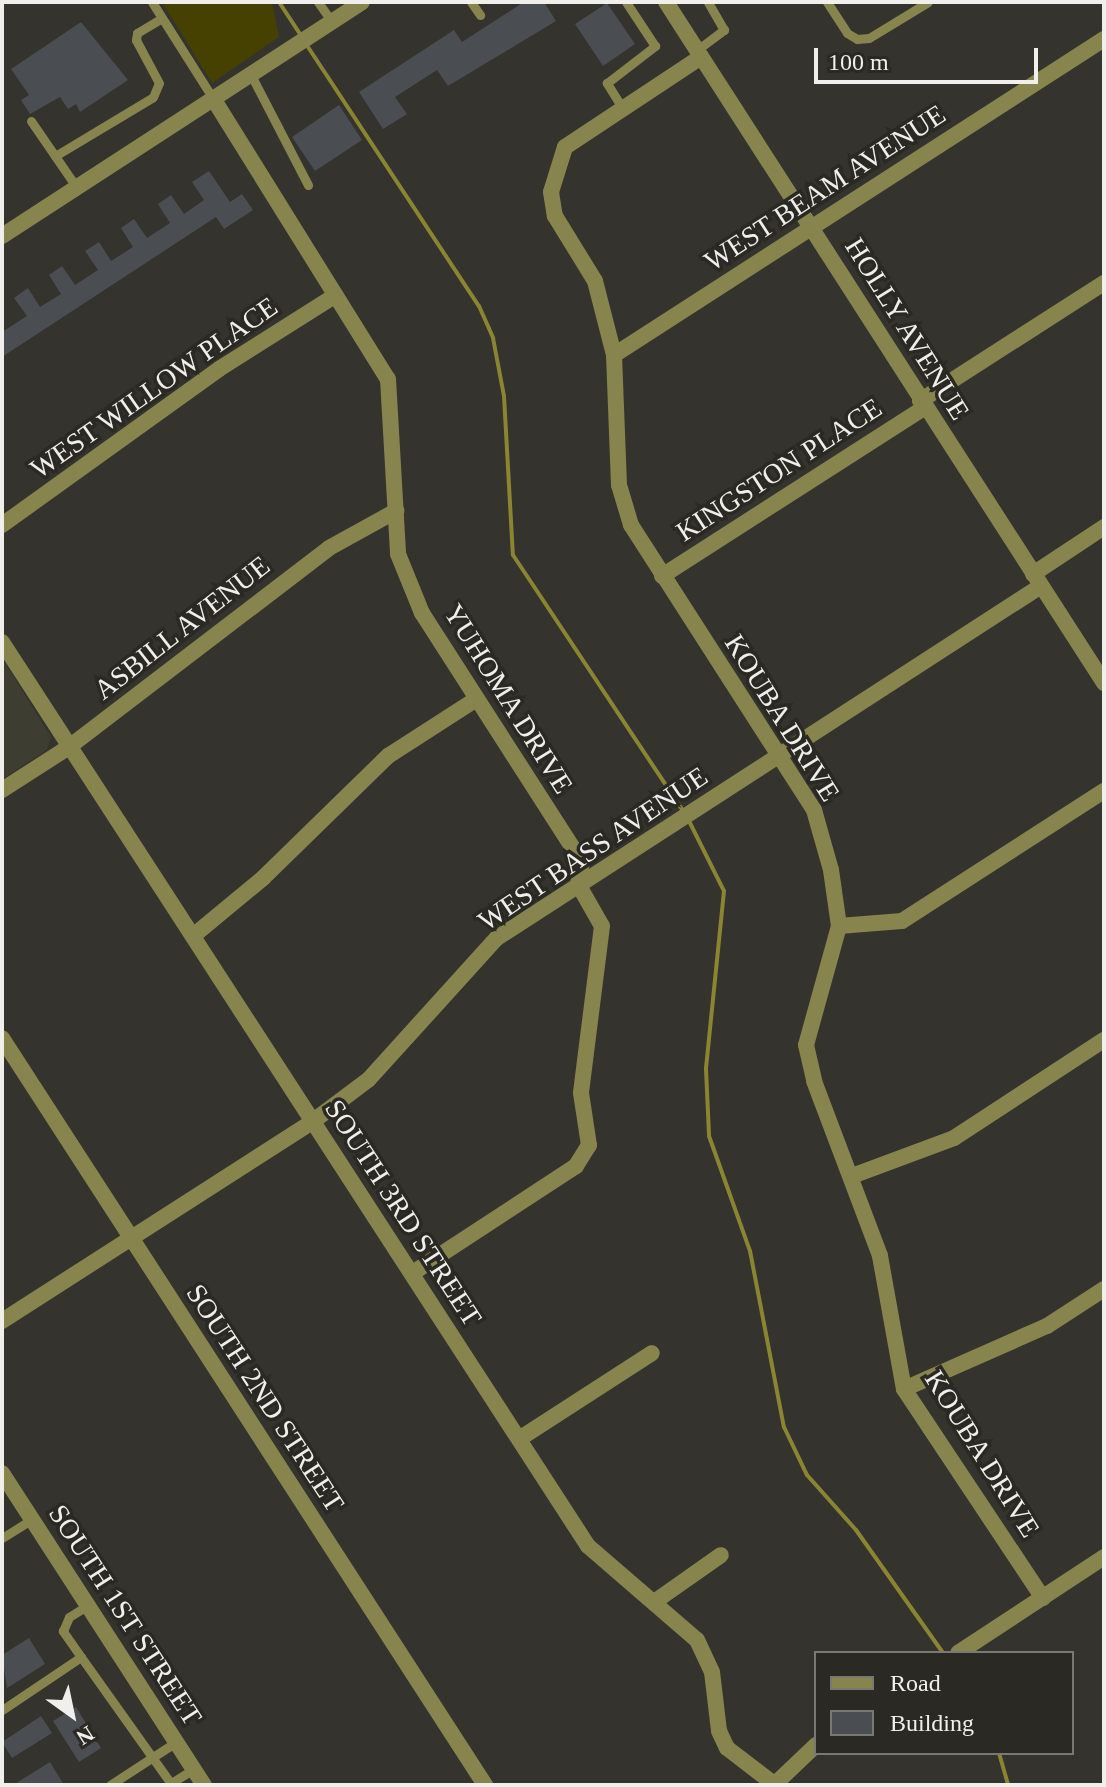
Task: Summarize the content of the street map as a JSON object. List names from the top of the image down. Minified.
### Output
{"streets":{"street":["WEST BEAM AVENUE","HOLLY AVENUE","WEST WILLOW PLACE","KINGSTON PLACE","ASBILL AVENUE","YUHOMA DRIVE","KOUBA DRIVE","WEST BASS AVENUE","SOUTH 3RD STREET","SOUTH 2ND STREET","SOUTH 1ST STREET"]},"crossings":[["WEST BEAM AVENUE","HOLLY AVENUE"],["WEST BEAM AVENUE","KOUBA DRIVE"],["HOLLY AVENUE","KINGSTON PLACE"],["HOLLY AVENUE","KOUBA DRIVE"],["HOLLY AVENUE","WEST BASS AVENUE"],["WEST WILLOW PLACE","YUHOMA DRIVE"],["KINGSTON PLACE","KOUBA DRIVE"],["ASBILL AVENUE","YUHOMA DRIVE"],["ASBILL AVENUE","SOUTH 3RD STREET"],["YUHOMA DRIVE","WEST BASS AVENUE"],["YUHOMA DRIVE","SOUTH 3RD STREET"],["KOUBA DRIVE","WEST BASS AVENUE"],["WEST BASS AVENUE","SOUTH 3RD STREET"],["WEST BASS AVENUE","SOUTH 2ND STREET"]],"legend":["Road","Building"],"scale_bar":"100 m","north":"bottom right"}
